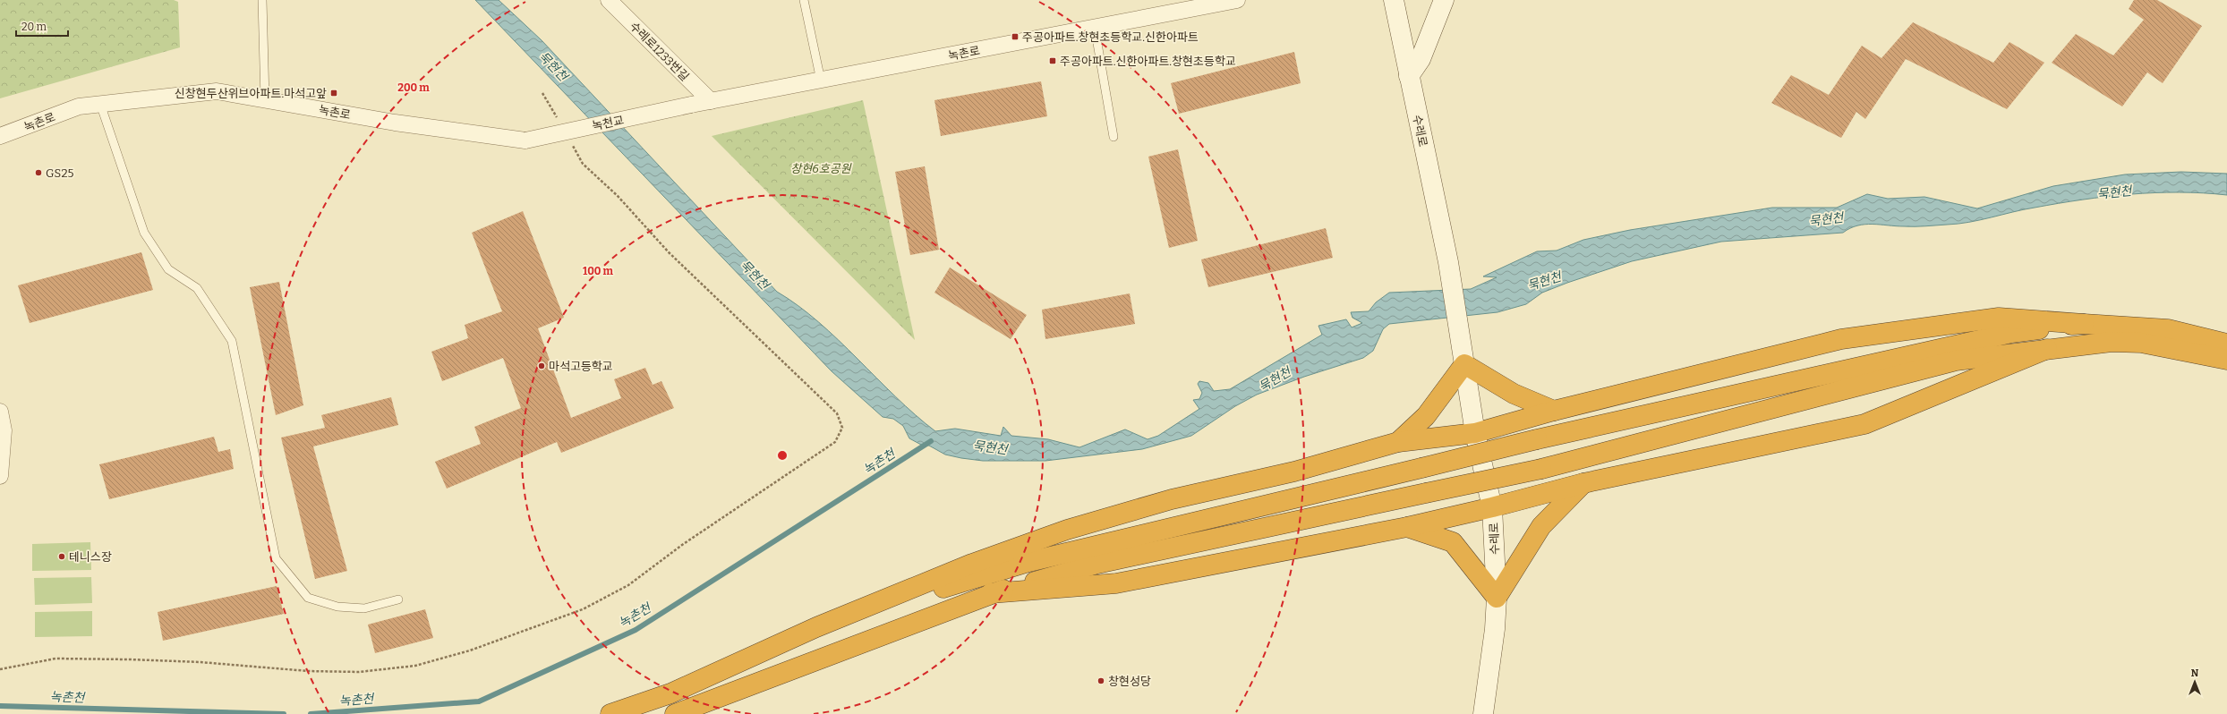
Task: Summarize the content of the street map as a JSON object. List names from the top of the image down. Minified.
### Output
{"streets":{"main road":["수레로"],"street":["수레로1233번길","녹촌로","녹천교"]},"crossings":[["수레로1233번길","녹촌로"],["녹촌로","녹천교"]],"water":["묵현천","녹촌천"],"parks":["창현6호공원"],"places":{"transit":["주공아파트.창현초등학교.신한아파트","주공아파트.신한아파트.창현초등학교","신창현두산위브아파트.마석고앞"],"other":["GS25","마석고등학교","테니스장","창현성당"]},"scale_bar":"20 m","north":"top","rings":["200 m","100 m"]}
